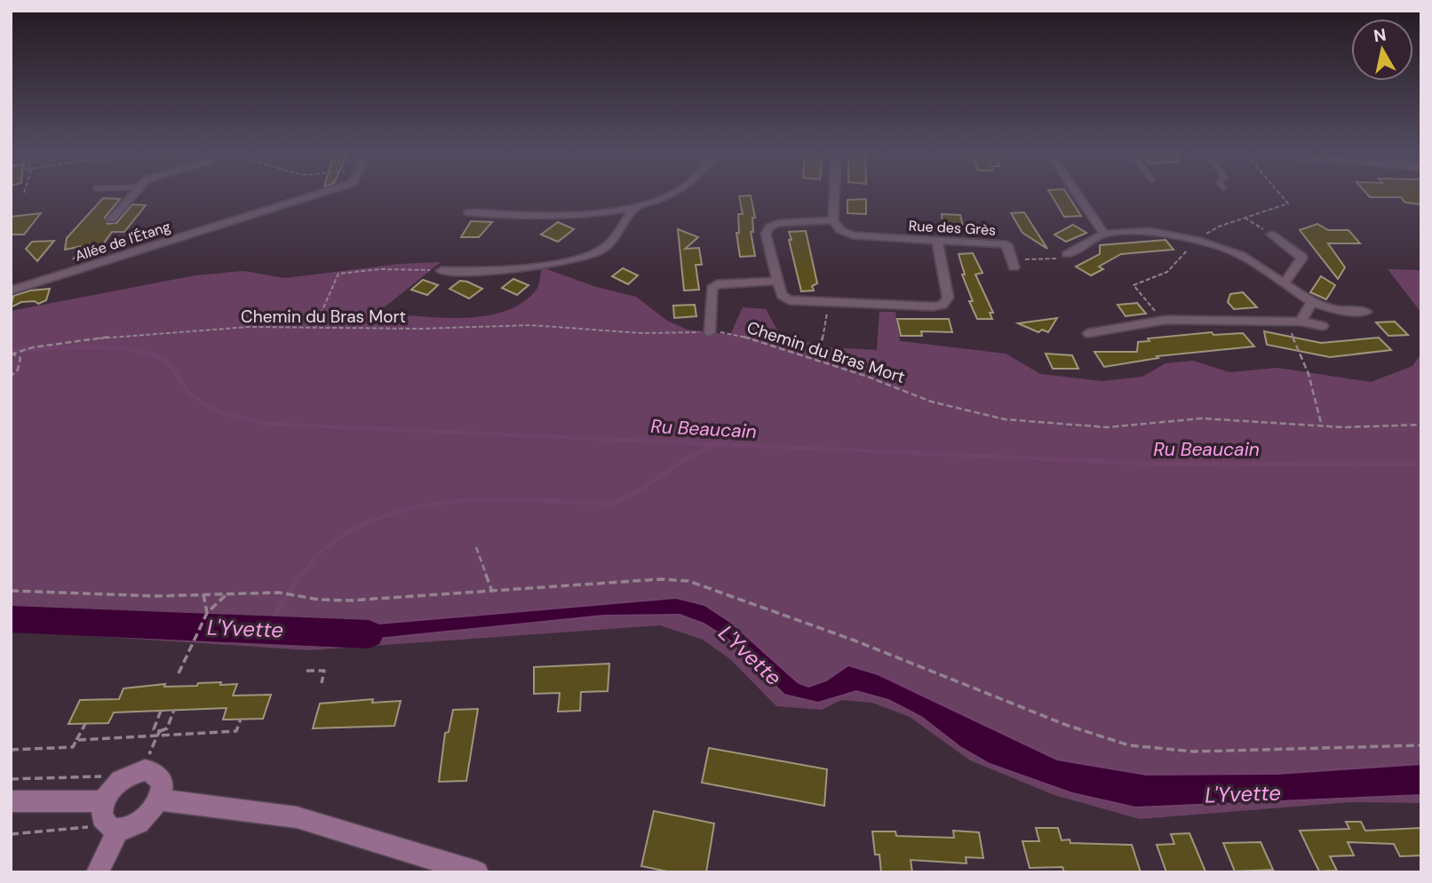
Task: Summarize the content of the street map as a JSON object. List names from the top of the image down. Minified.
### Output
{"streets":{"street":["Rue des Grès","Allée de l'Étang"],"path":["Chemin du Bras Mort"]},"water":["Ru Beaucain","L'Yvette"],"north":"top"}
